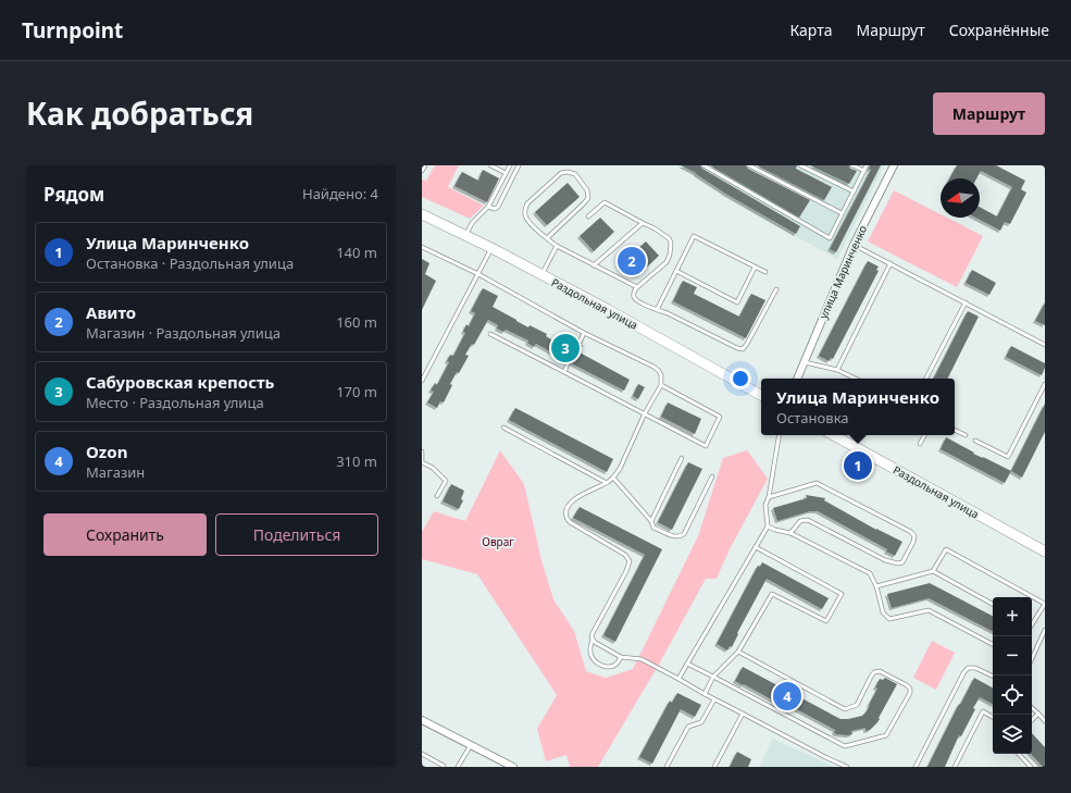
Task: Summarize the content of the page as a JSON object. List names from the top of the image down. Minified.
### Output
{"streets":{"main road":["Раздольная улица"],"street":["улица Маринченко"]},"parks":["Овраг"],"north":"left","page":{"header":"Turnpoint","nav":["Карта","Маршрут","Сохранённые"],"title":"Как добраться","buttons":["Маршрут",["Сохранить","Поделиться"]],"heading":["Рядом","Найдено: 4"],"list":[{"mark":"1","name":"Улица Маринченко","note":"Остановка · Раздольная улица","value":"140 m"},{"mark":"2","name":"Авито","note":"Магазин · Раздольная улица","value":"160 m"},{"mark":"3","name":"Сабуровская крепость","note":"Место · Раздольная улица","value":"170 m"},{"mark":"4","name":"Ozon","note":"Магазин","value":"310 m"}],"pins":["2","3","1","4"],"popup":["Улица Маринченко","Остановка"],"map_buttons":["+","−"]}}
